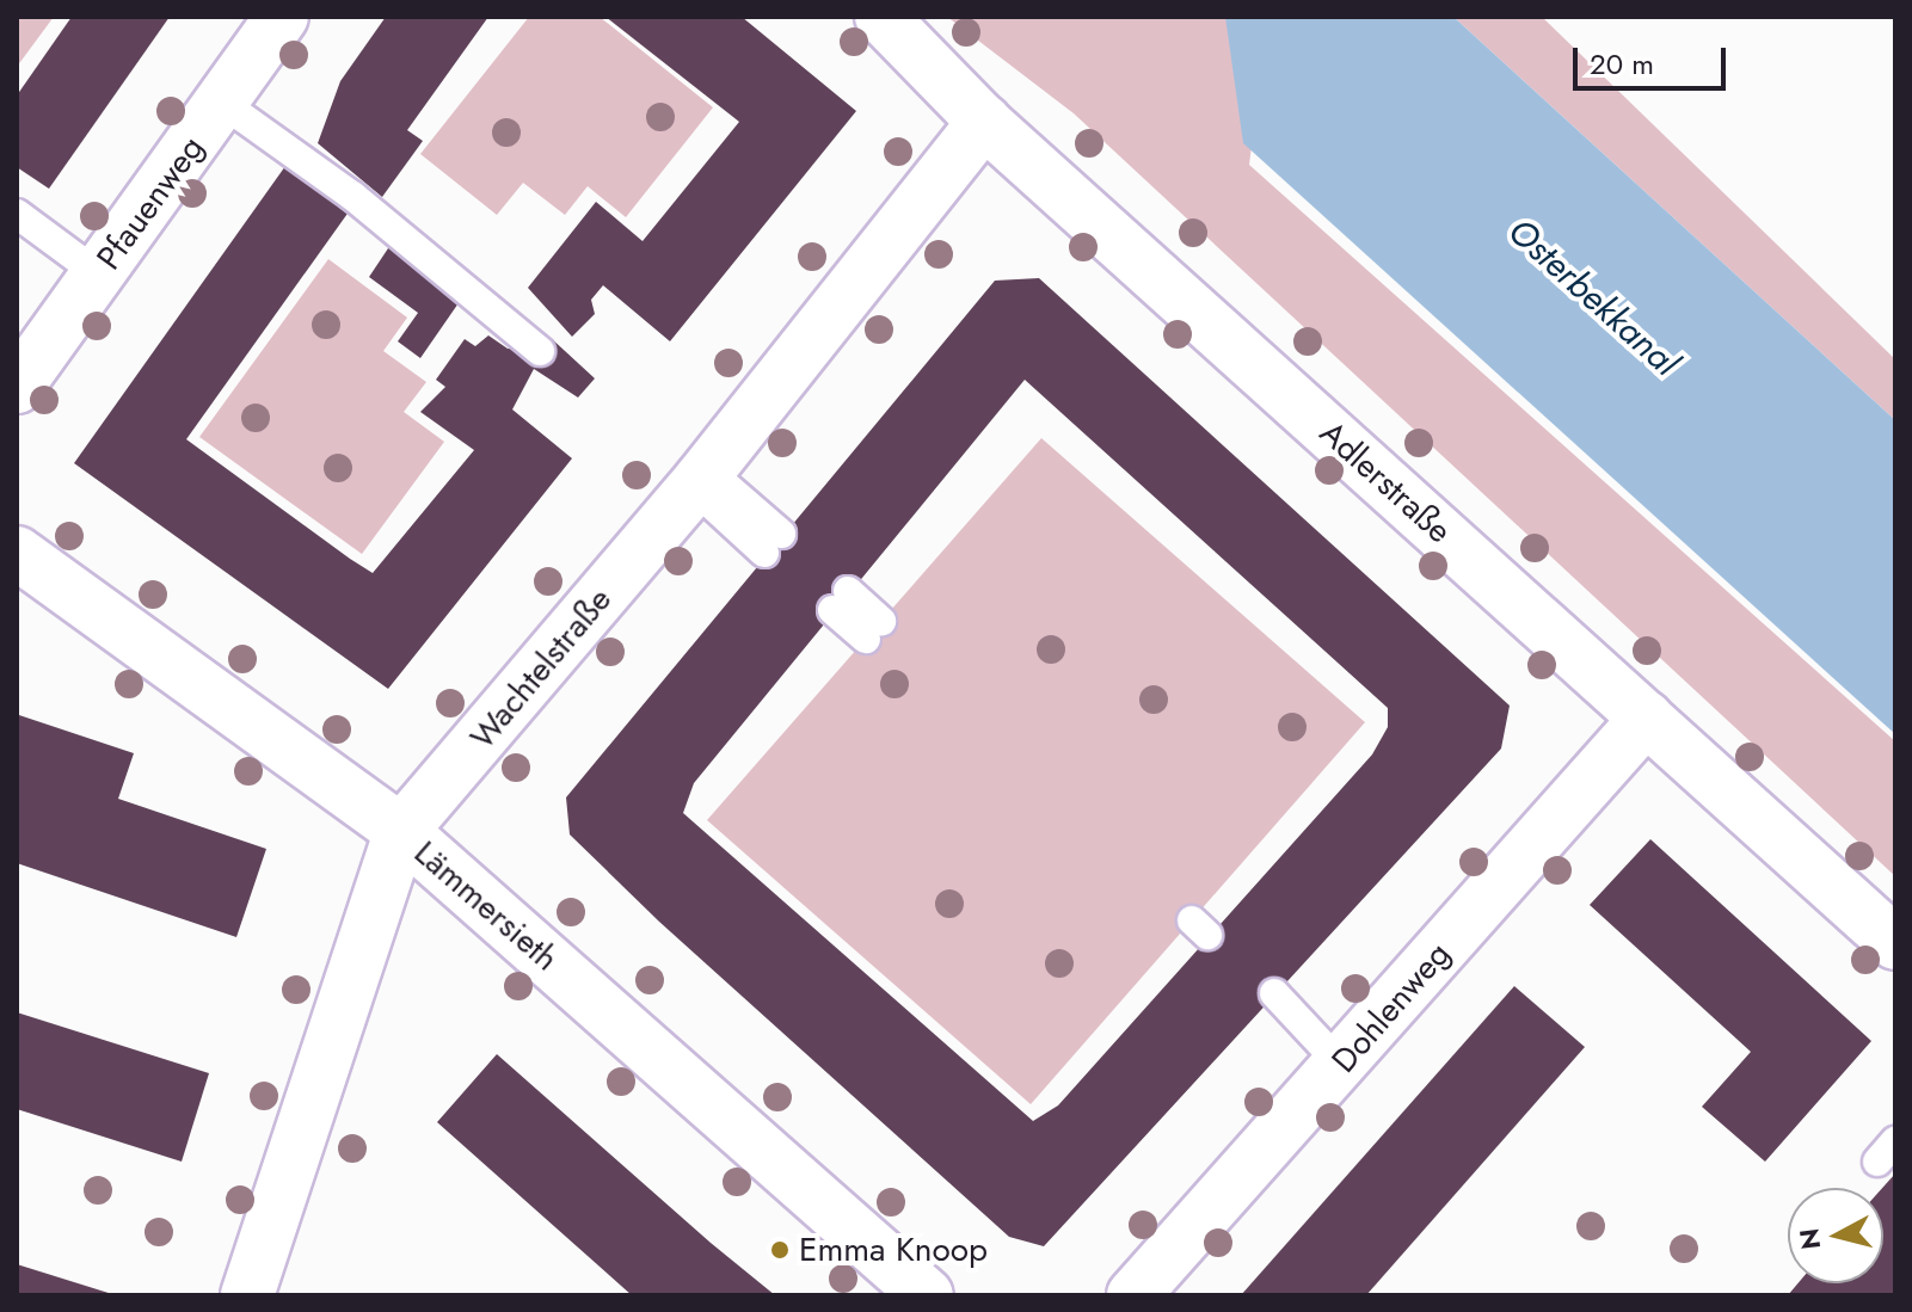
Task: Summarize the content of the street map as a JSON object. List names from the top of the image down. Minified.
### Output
{"streets":{"street":["Pfauenweg","Adlerstraße","Wachtelstraße","Lämmersieth","Dohlenweg"]},"crossings":[["Adlerstraße","Wachtelstraße"],["Adlerstraße","Dohlenweg"],["Wachtelstraße","Lämmersieth"]],"water":["Osterbekkanal"],"places":["Emma Knoop"],"scale_bar":"20 m","north":"left"}
